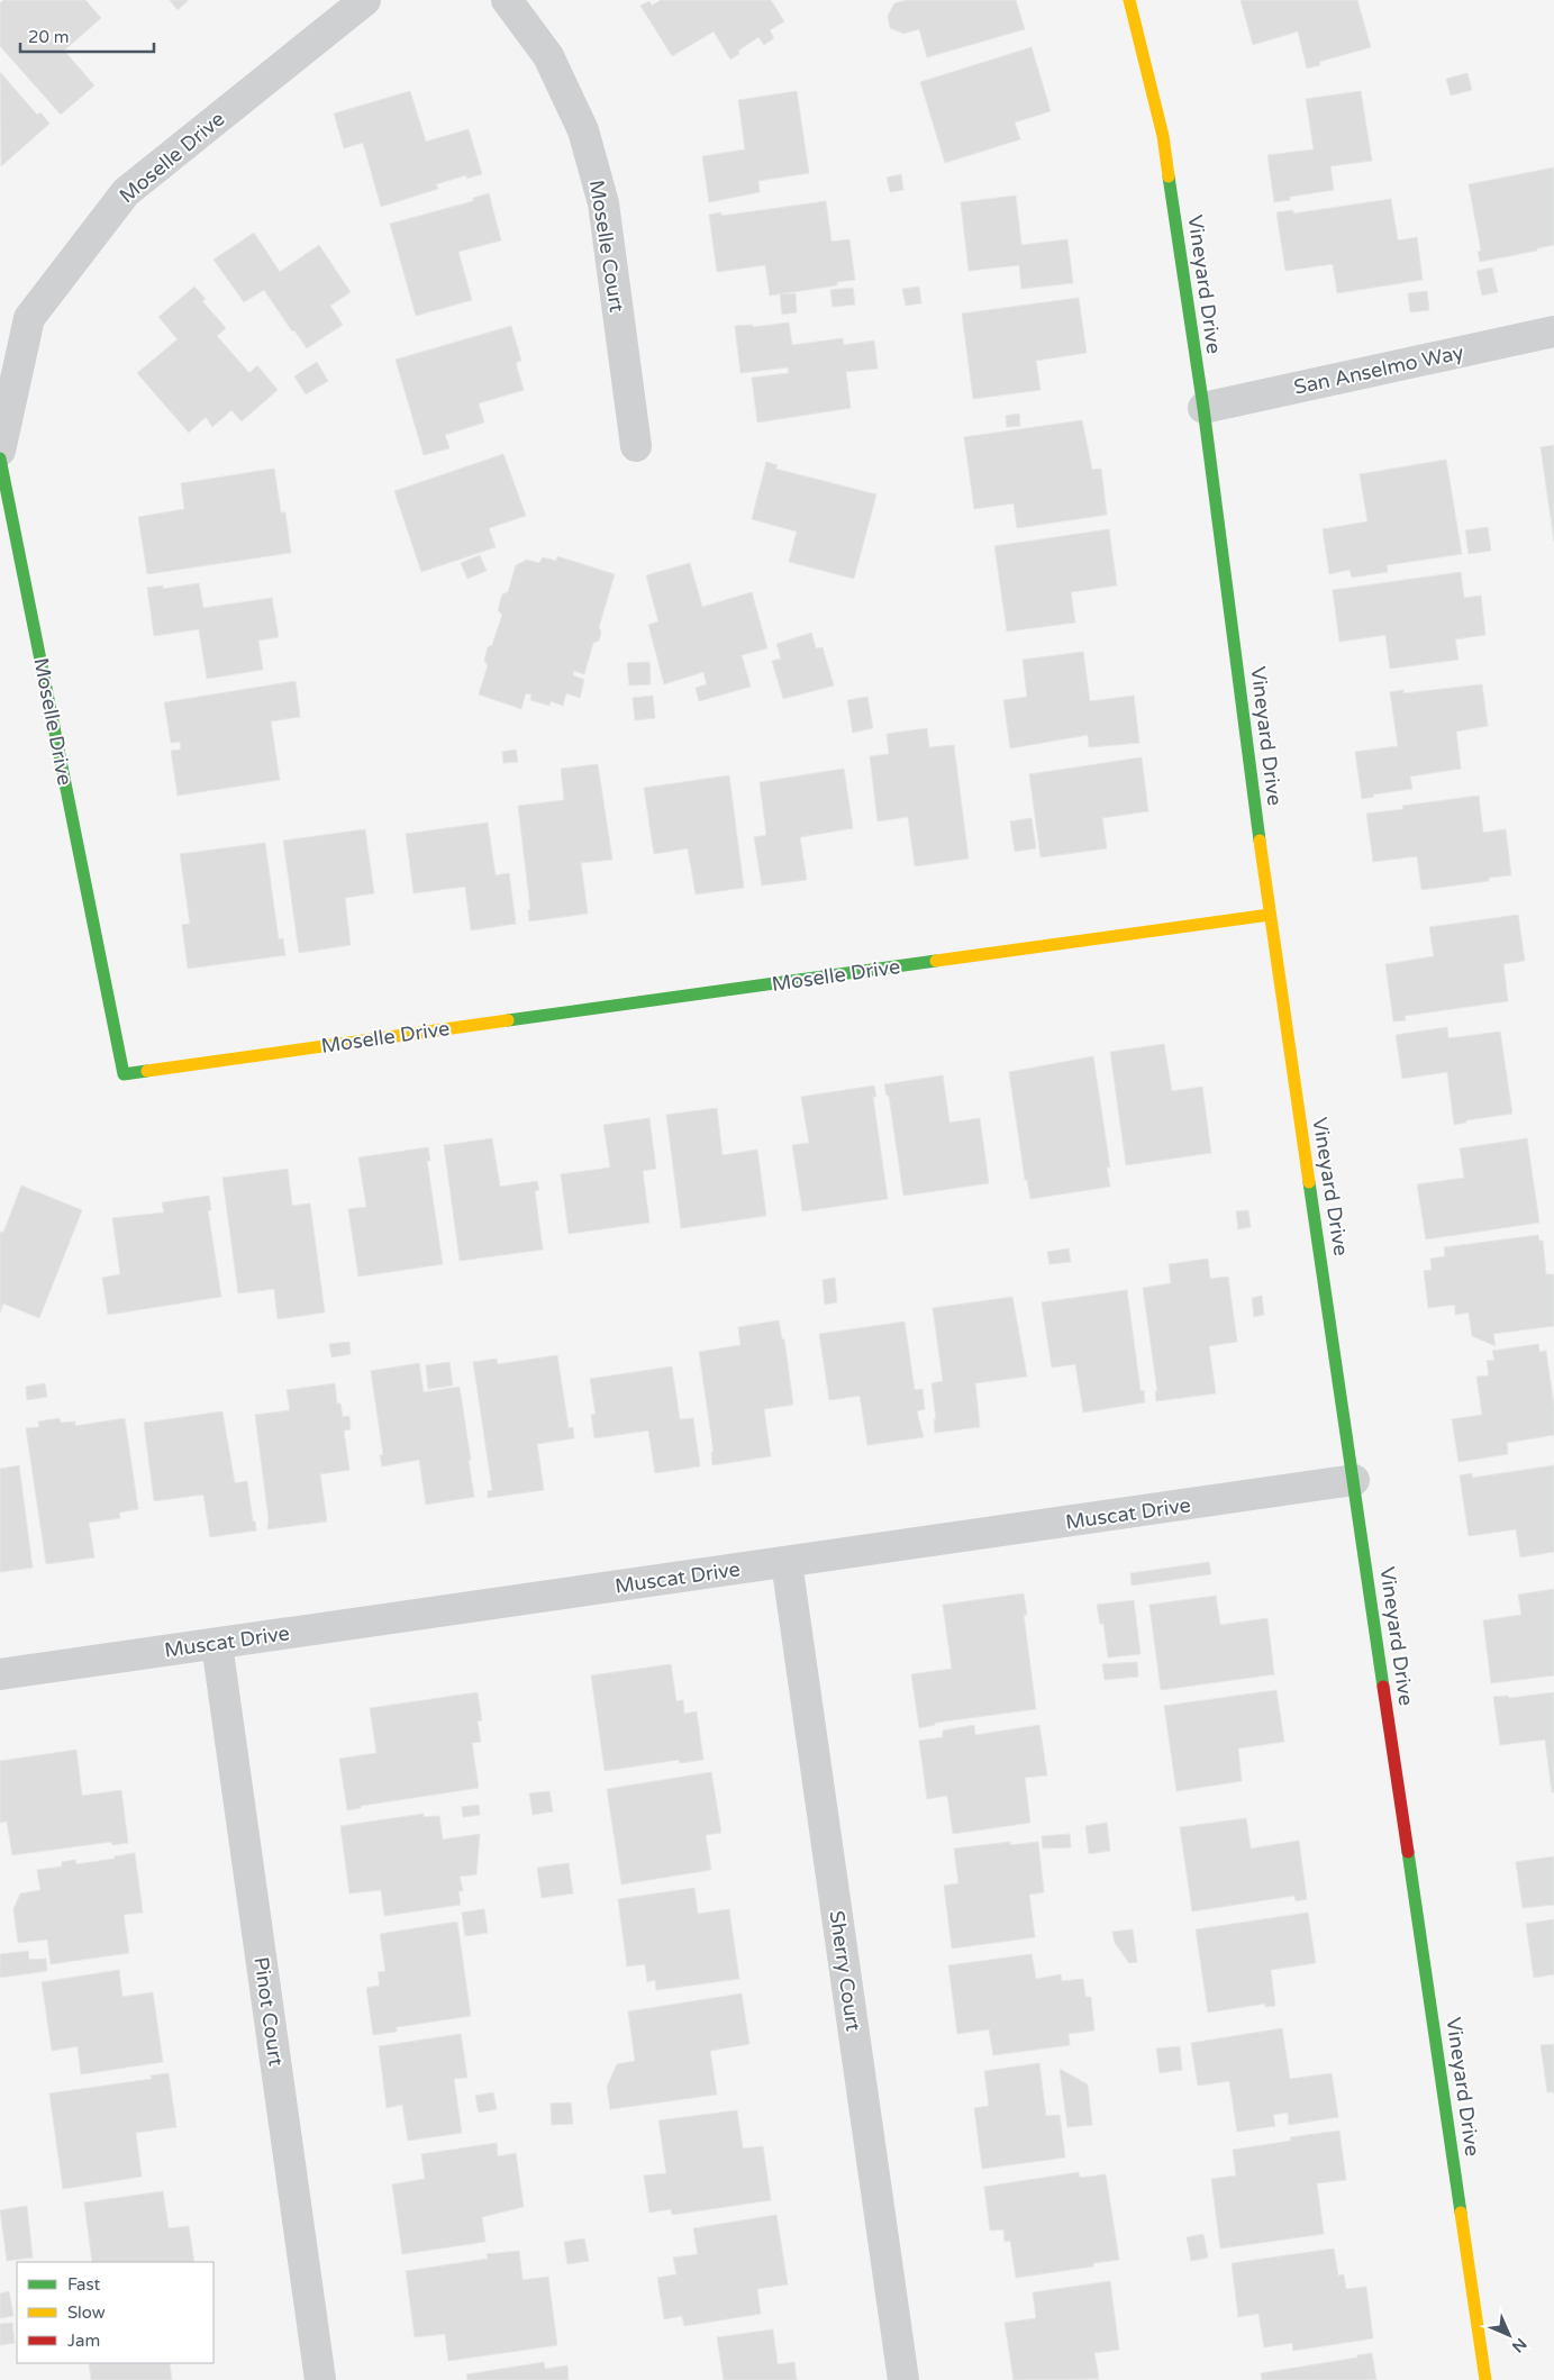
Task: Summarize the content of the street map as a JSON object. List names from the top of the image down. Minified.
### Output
{"streets":{"street":["Moselle Drive","Moselle Court","Vineyard Drive","San Anselmo Way","Muscat Drive","Sherry Court","Pinot Court"]},"crossings":[["Moselle Drive","Vineyard Drive"],["Vineyard Drive","San Anselmo Way"],["Vineyard Drive","Muscat Drive"],["Muscat Drive","Sherry Court"],["Muscat Drive","Pinot Court"]],"legend":["Fast","Slow","Jam"],"scale_bar":"20 m","north":"bottom right"}
